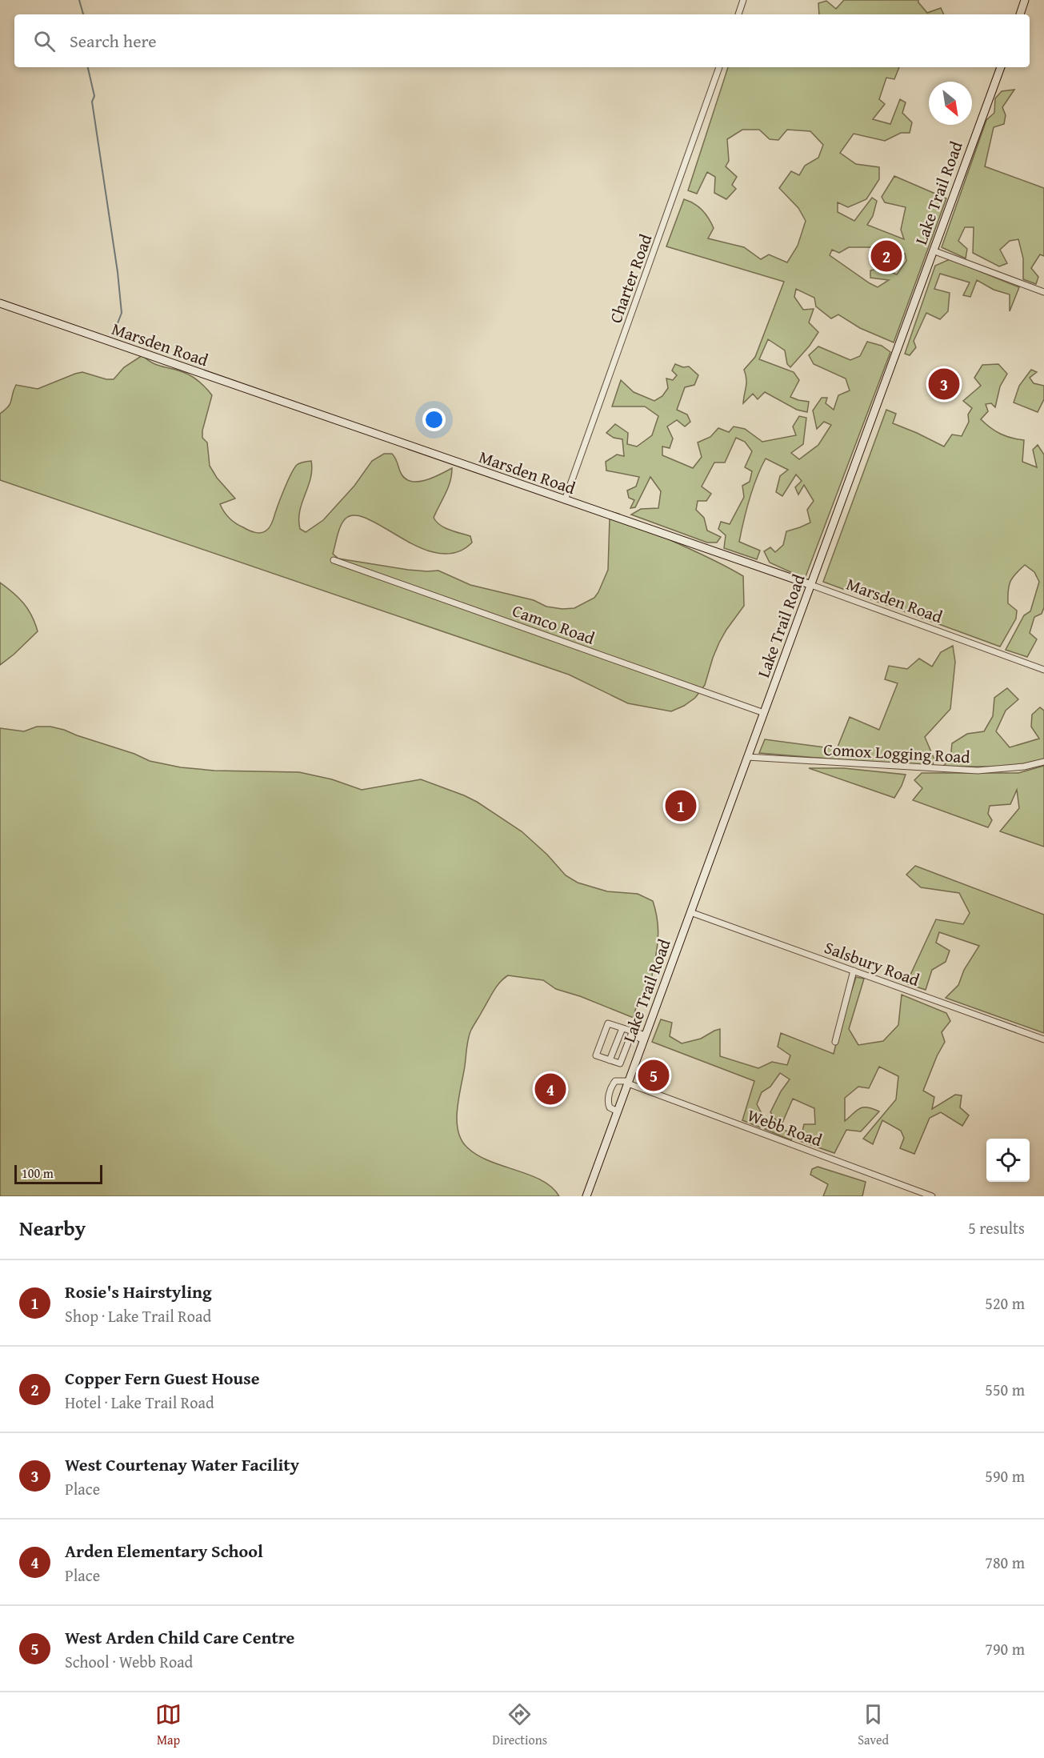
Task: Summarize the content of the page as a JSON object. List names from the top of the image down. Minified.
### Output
{"streets":{"street":["Lake Trail Road","Charter Road","Marsden Road","Camco Road","Comox Logging Road","Salsbury Road","Webb Road"]},"crossings":[["Lake Trail Road","Marsden Road"],["Lake Trail Road","Camco Road"],["Lake Trail Road","Comox Logging Road"],["Lake Trail Road","Salsbury Road"],["Lake Trail Road","Webb Road"],["Charter Road","Marsden Road"]],"scale_bar":"100 m","north":"bottom right","page":{"search":"Search here","pins":["2","3","1","5","4"],"scale":"100 m","heading":["Nearby","5 results"],"list":[{"mark":"1","name":"Rosie's Hairstyling","note":"Shop · Lake Trail Road","value":"520 m"},{"mark":"2","name":"Copper Fern Guest House","note":"Hotel · Lake Trail Road","value":"550 m"},{"mark":"3","name":"West Courtenay Water Facility","note":"Place","value":"590 m"},{"mark":"4","name":"Arden Elementary School","note":"Place","value":"780 m"},{"mark":"5","name":"West Arden Child Care Centre","note":"School · Webb Road","value":"790 m"}],"nav":["Map","Directions","Saved"]}}
